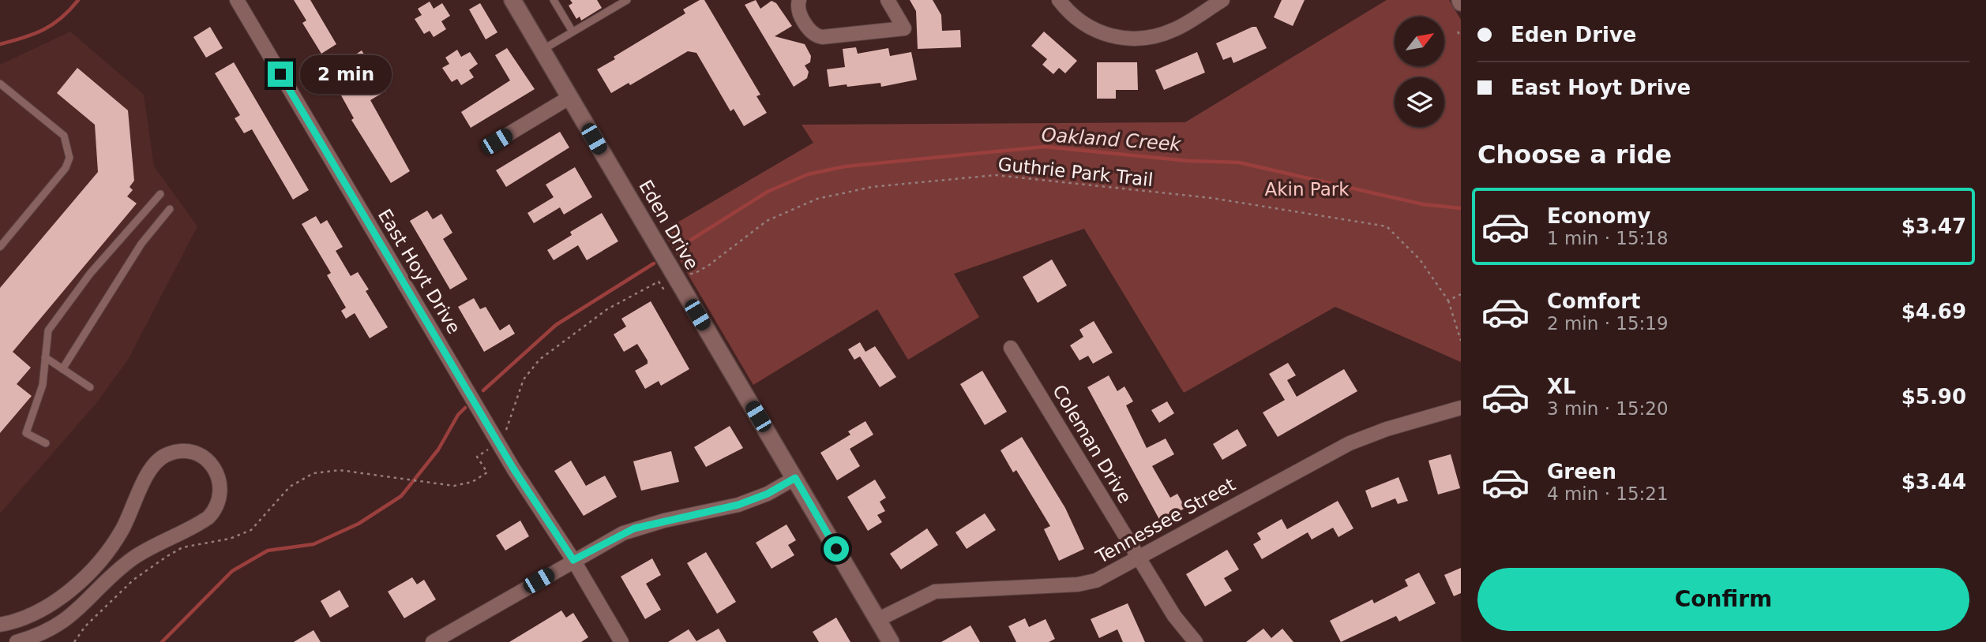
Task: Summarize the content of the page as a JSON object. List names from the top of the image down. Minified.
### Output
{"streets":{"street":["Eden Drive","East Hoyt Drive","Coleman Drive","Tennessee Street"],"path":["Guthrie Park Trail"]},"crossings":[["Eden Drive","Tennessee Street"],["Coleman Drive","Tennessee Street"]],"water":["Oakland Creek"],"parks":["Akin Park"],"north":"top right","page":{"banner":["Eden Drive","East Hoyt Drive"],"bubble":"2 min","heading":"Choose a ride","list":[{"name":"Economy","note":"1 min · 15:18","value":"$3.47"},{"name":"Comfort","note":"2 min · 15:19","value":"$4.69"},{"name":"XL","note":"3 min · 15:20","value":"$5.90"},{"name":"Green","note":"4 min · 15:21","value":"$3.44"}],"buttons":"Confirm"}}
